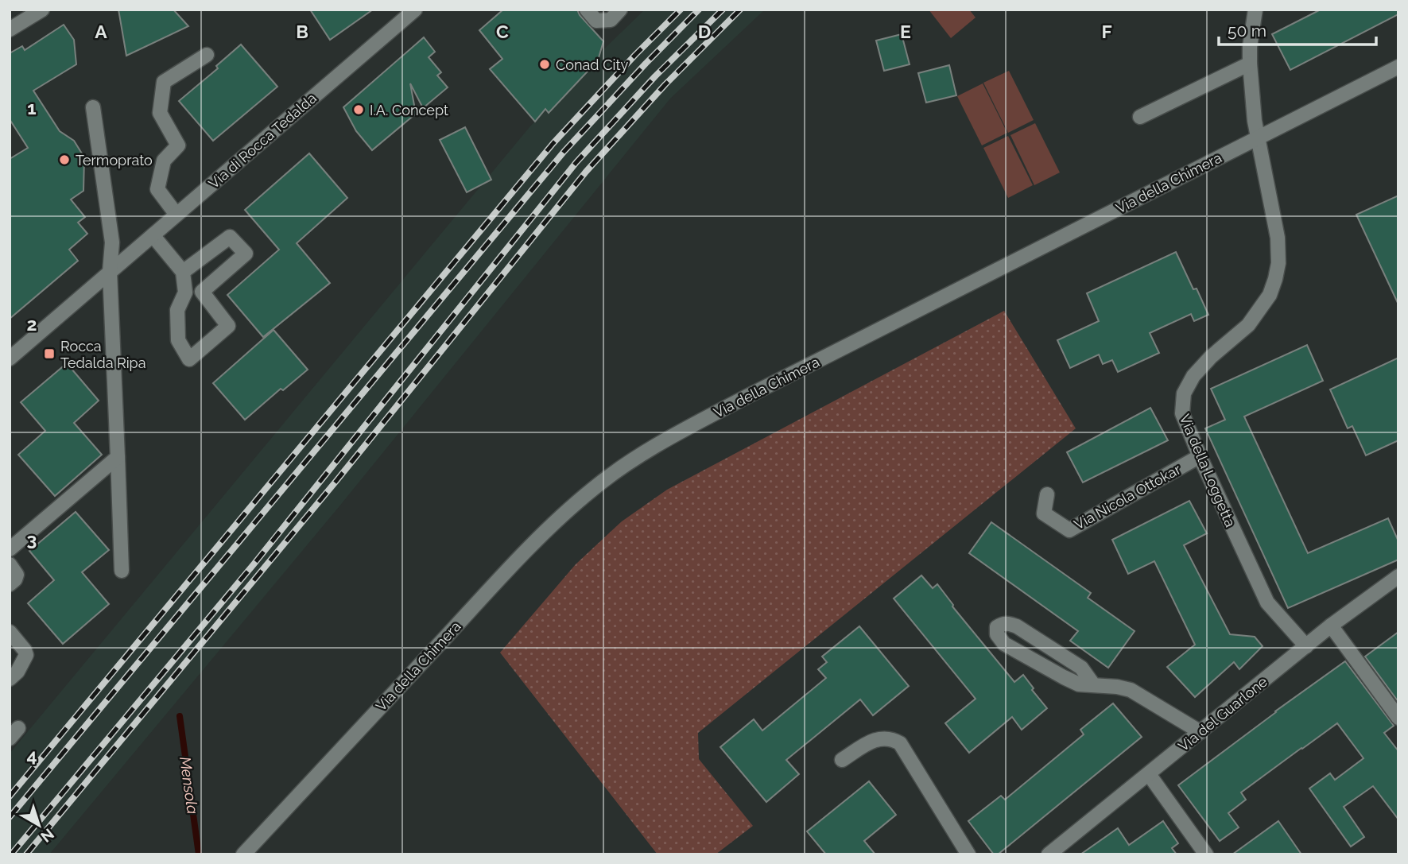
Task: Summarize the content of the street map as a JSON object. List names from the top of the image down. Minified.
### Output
{"streets":{"street":["Via di Rocca Tedalda","Via della Chimera","Via della Loggetta","Via Nicola Ottokar","Via del Guarlone"]},"crossings":[["Via della Chimera","Via della Loggetta"],["Via della Loggetta","Via Nicola Ottokar"],["Via della Loggetta","Via del Guarlone"]],"water":["Mensola"],"places":{"other":["Conad City","I.A. Concept","Termoprato"],"transit":["Rocca Tedalda Ripa"]},"scale_bar":"50 m","north":"bottom right","grid":{"columns":["A","B","C","D","E","F"],"rows":["1","2","3","4"]}}
